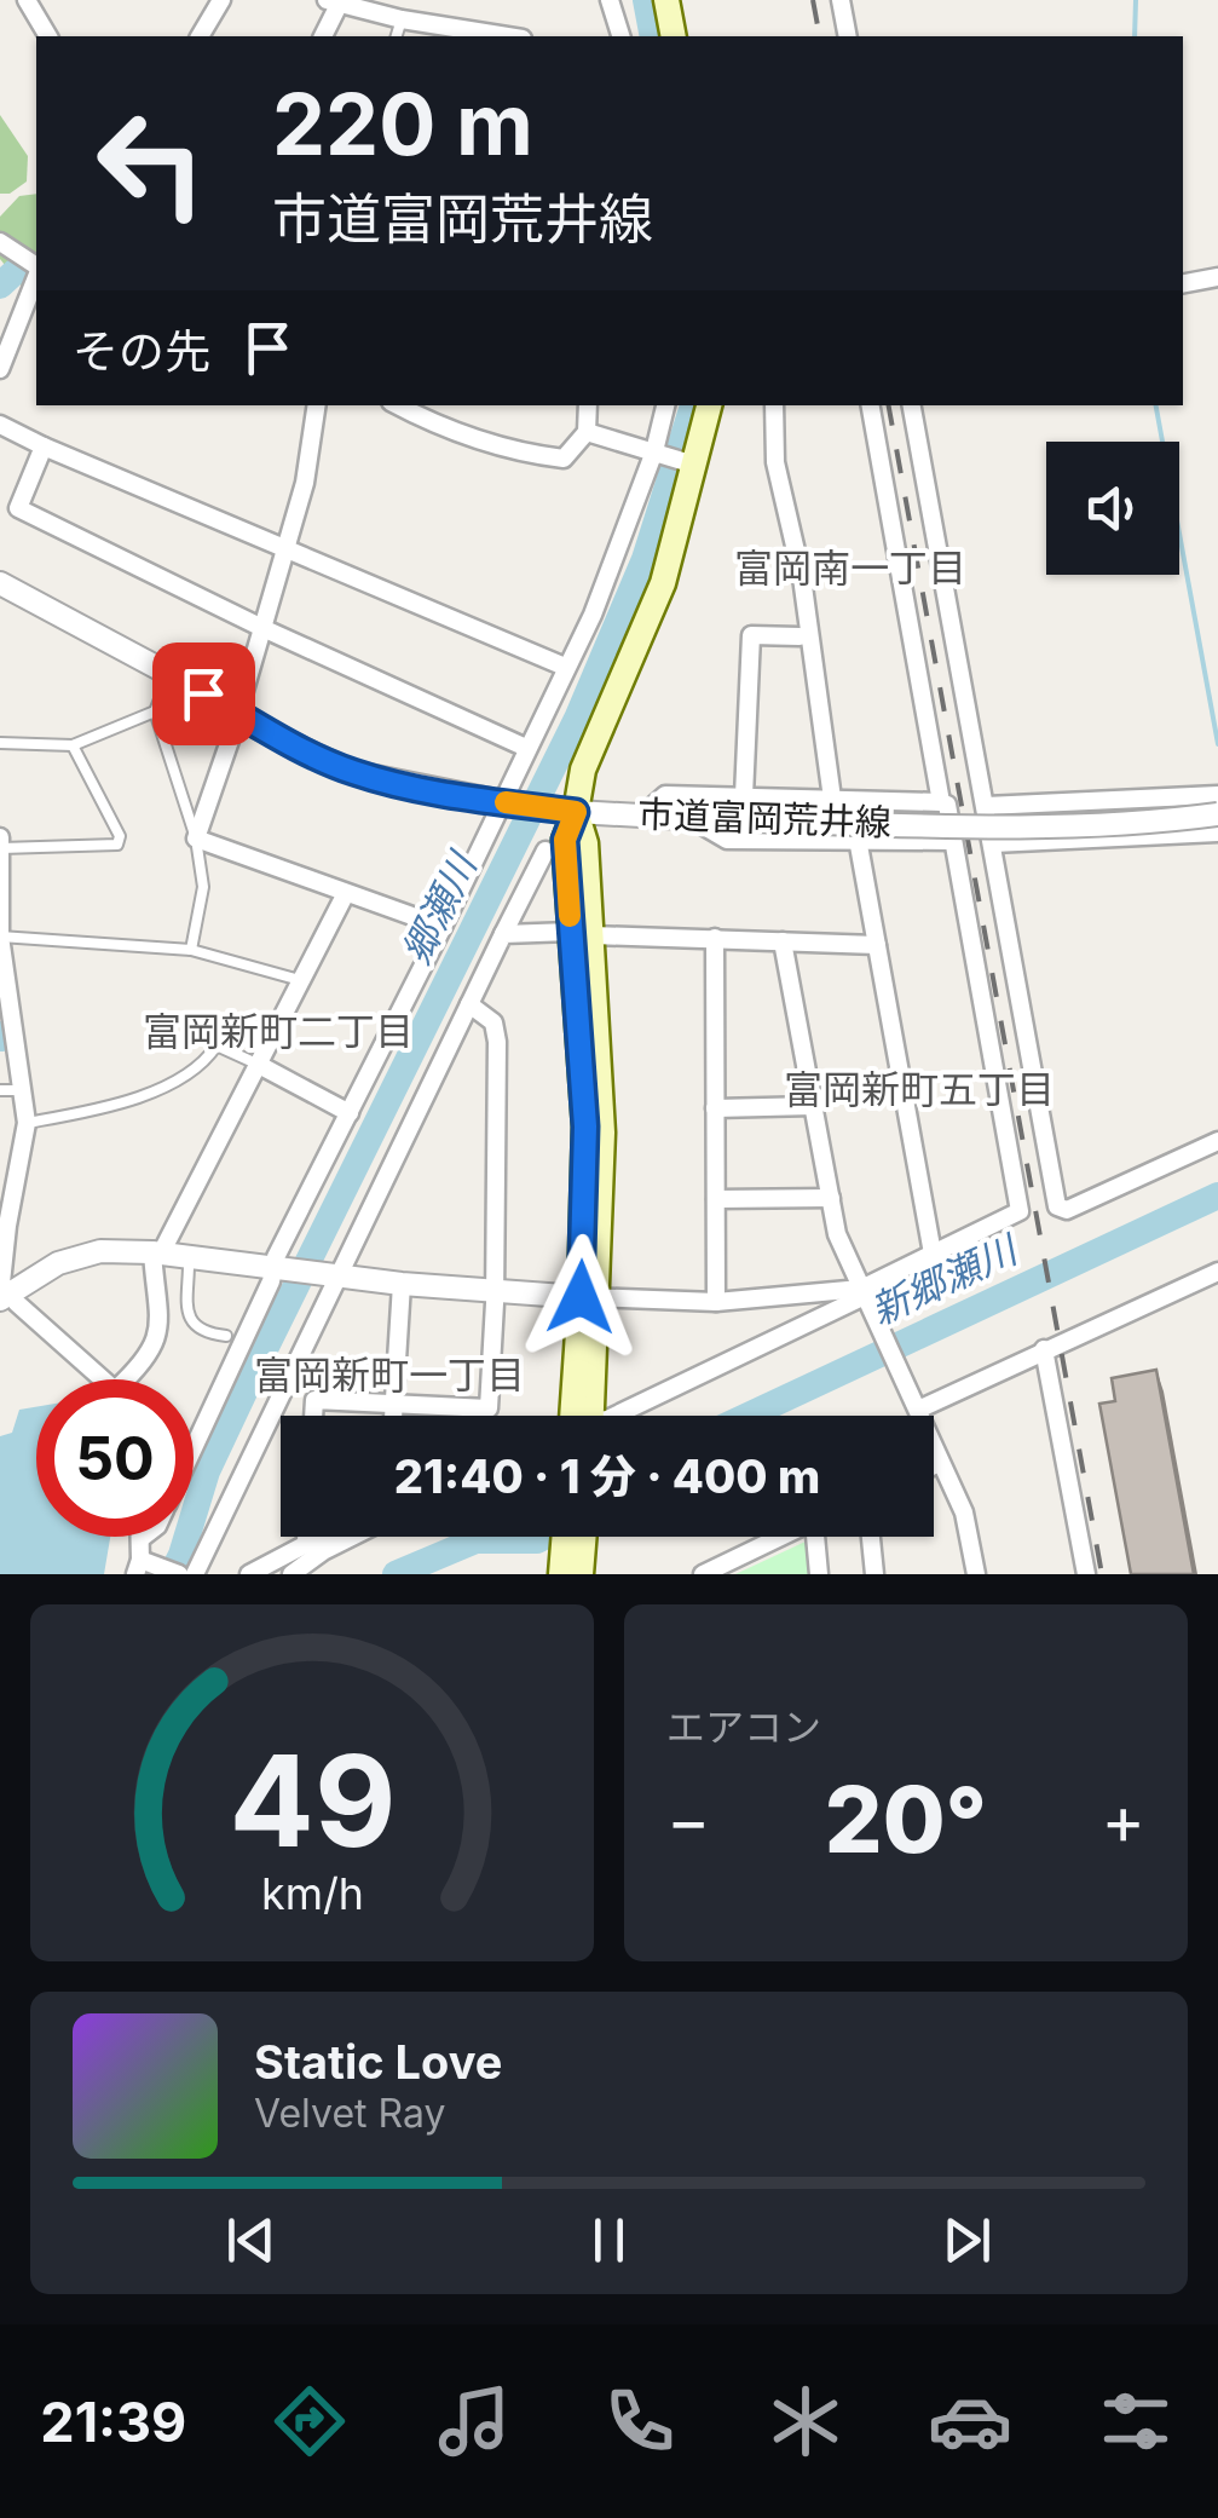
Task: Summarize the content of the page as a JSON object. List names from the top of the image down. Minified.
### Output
{"streets":{"street":["市道富岡荒井線"]},"districts":["富岡南一丁目","富岡新町二丁目","富岡新町五丁目","富岡新町一丁目"],"water":["郷瀬川","新郷瀬川"],"page":{"turn":["220 m","市道富岡荒井線"],"then":"その先","limit":"50","trip":"21:40 · 1 分 · 400 m","tile":"エアコン","heat":["−","20°","+"],"song":["Static Love","Velvet Ray"],"tabs":"21:39","gauge":["49","km/h"]}}
